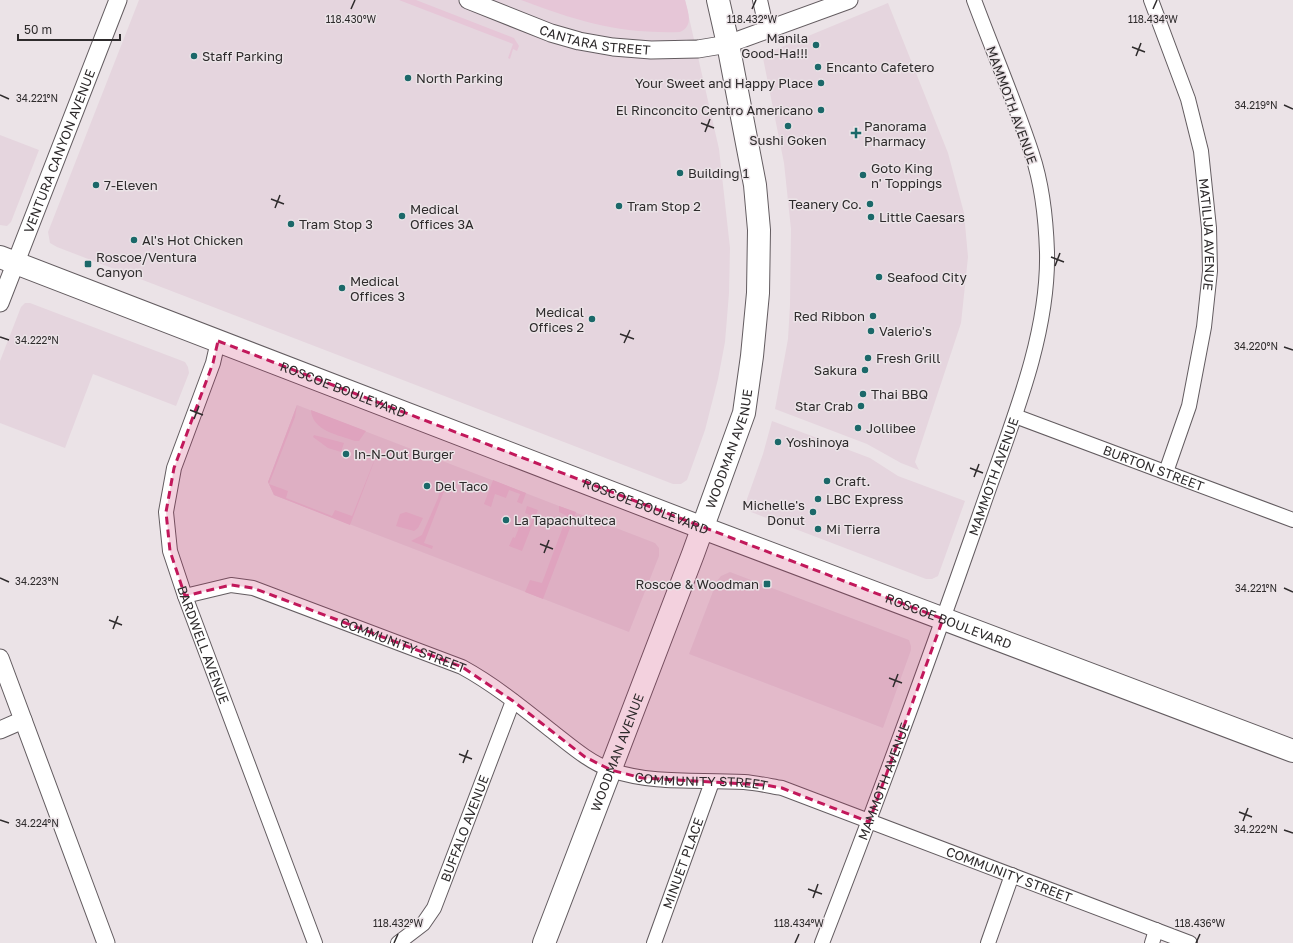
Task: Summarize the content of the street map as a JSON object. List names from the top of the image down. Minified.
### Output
{"streets":{"main road":["ROSCOE BOULEVARD","WOODMAN AVENUE"],"street":["CANTARA STREET","MAMMOTH AVENUE","VENTURA CANYON AVENUE","MATILIJA AVENUE","BURTON STREET","BARDWELL AVENUE","COMMUNITY STREET","BUFFALO AVENUE","MINUET PLACE"]},"crossings":[["CANTARA STREET","WOODMAN AVENUE"],["MAMMOTH AVENUE","ROSCOE BOULEVARD"],["MAMMOTH AVENUE","BURTON STREET"],["MAMMOTH AVENUE","COMMUNITY STREET"],["VENTURA CANYON AVENUE","ROSCOE BOULEVARD"],["MATILIJA AVENUE","BURTON STREET"],["ROSCOE BOULEVARD","WOODMAN AVENUE"],["ROSCOE BOULEVARD","BARDWELL AVENUE"],["WOODMAN AVENUE","COMMUNITY STREET"],["BARDWELL AVENUE","COMMUNITY STREET"],["COMMUNITY STREET","BUFFALO AVENUE"],["COMMUNITY STREET","MINUET PLACE"]],"places":{"other":["Manila Good-Ha!!!","Staff Parking","Encanto Cafetero","North Parking","Your Sweet and Happy Place","El Rinconcito Centro Americano","Sushi Goken","Building 1","Goto King n' Toppings","7-Eleven","Teanery Co.","Tram Stop 2","Medical Offices 3A","Little Caesars","Tram Stop 3","Al's Hot Chicken","Seafood City","Medical Offices 3","Red Ribbon","Medical Offices 2","Valerio's","Fresh Grill","Sakura","Thai BBQ","Star Crab","Jollibee","Yoshinoya","In-N-Out Burger","Craft.","Del Taco","LBC Express","Michelle's Donut","La Tapachulteca","Mi Tierra"],"health":["Panorama Pharmacy"],"transit":["Roscoe/Ventura Canyon","Roscoe & Woodman"]},"scale_bar":"50 m","coordinates":["118.432°W","118.434°W","118.430°W","34.221°N","34.219°N","34.222°N","34.220°N","34.223°N","34.224°N","118.436°W"]}
